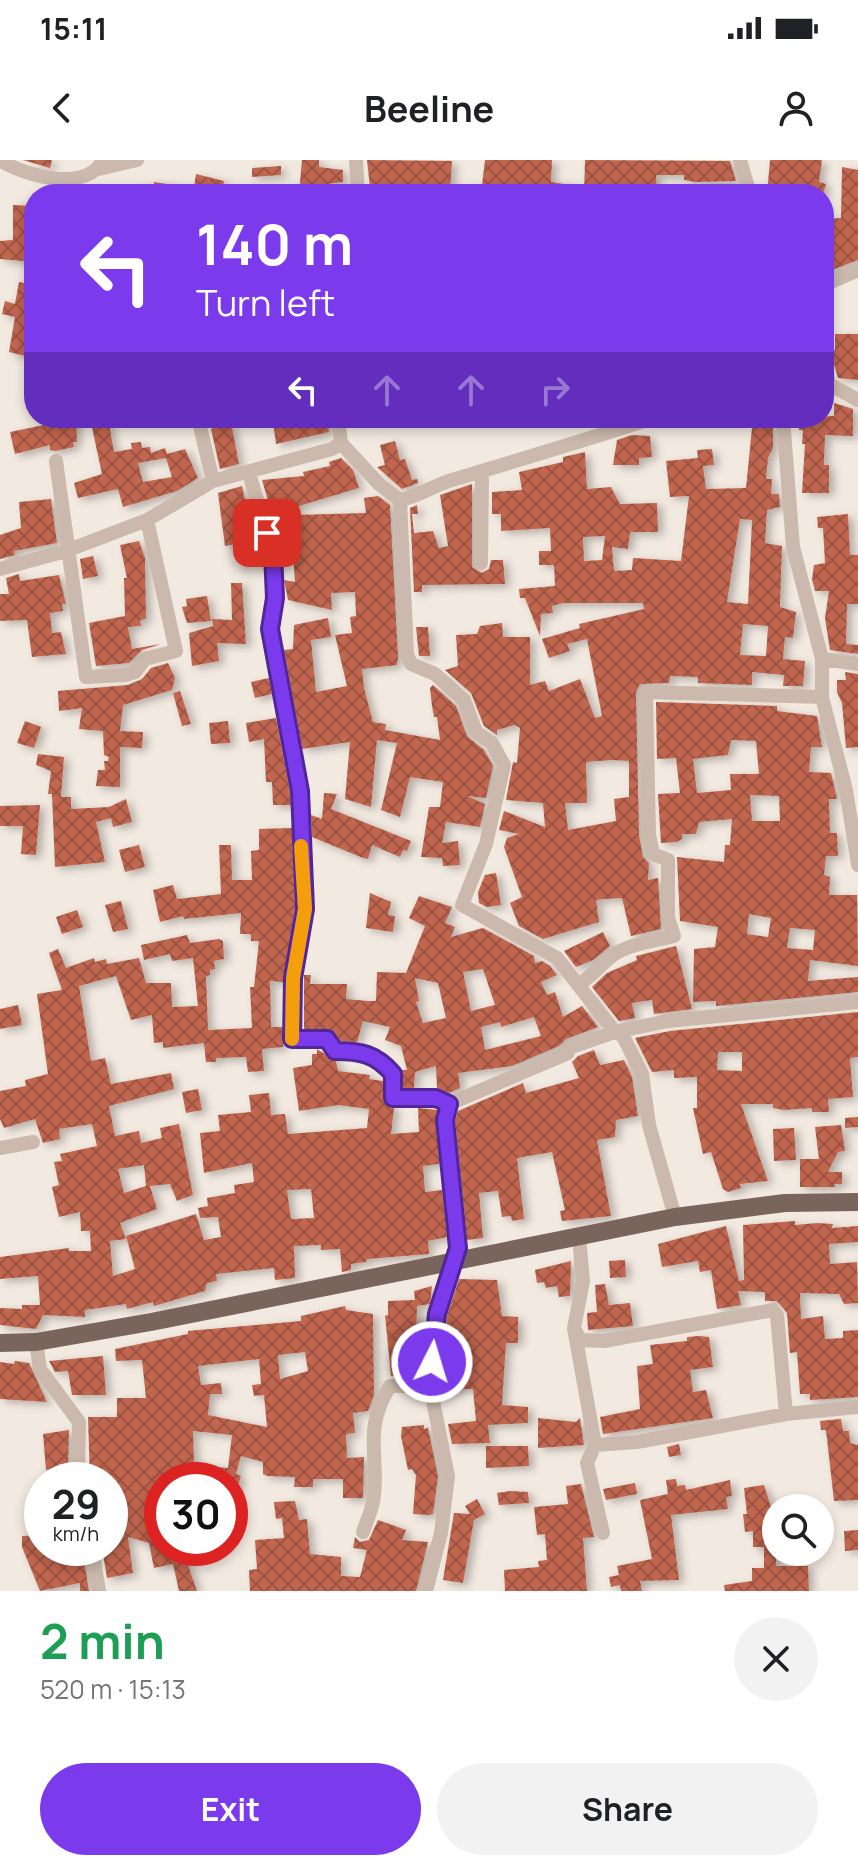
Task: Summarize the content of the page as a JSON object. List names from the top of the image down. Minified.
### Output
{"page":{"status":"15:11","header":"Beeline","turn":["140 m","Turn left"],"speed":"29 km/h","limit":"30","heading":["2 min","520 m · 15:13"],"buttons":["Exit","Share"]}}
